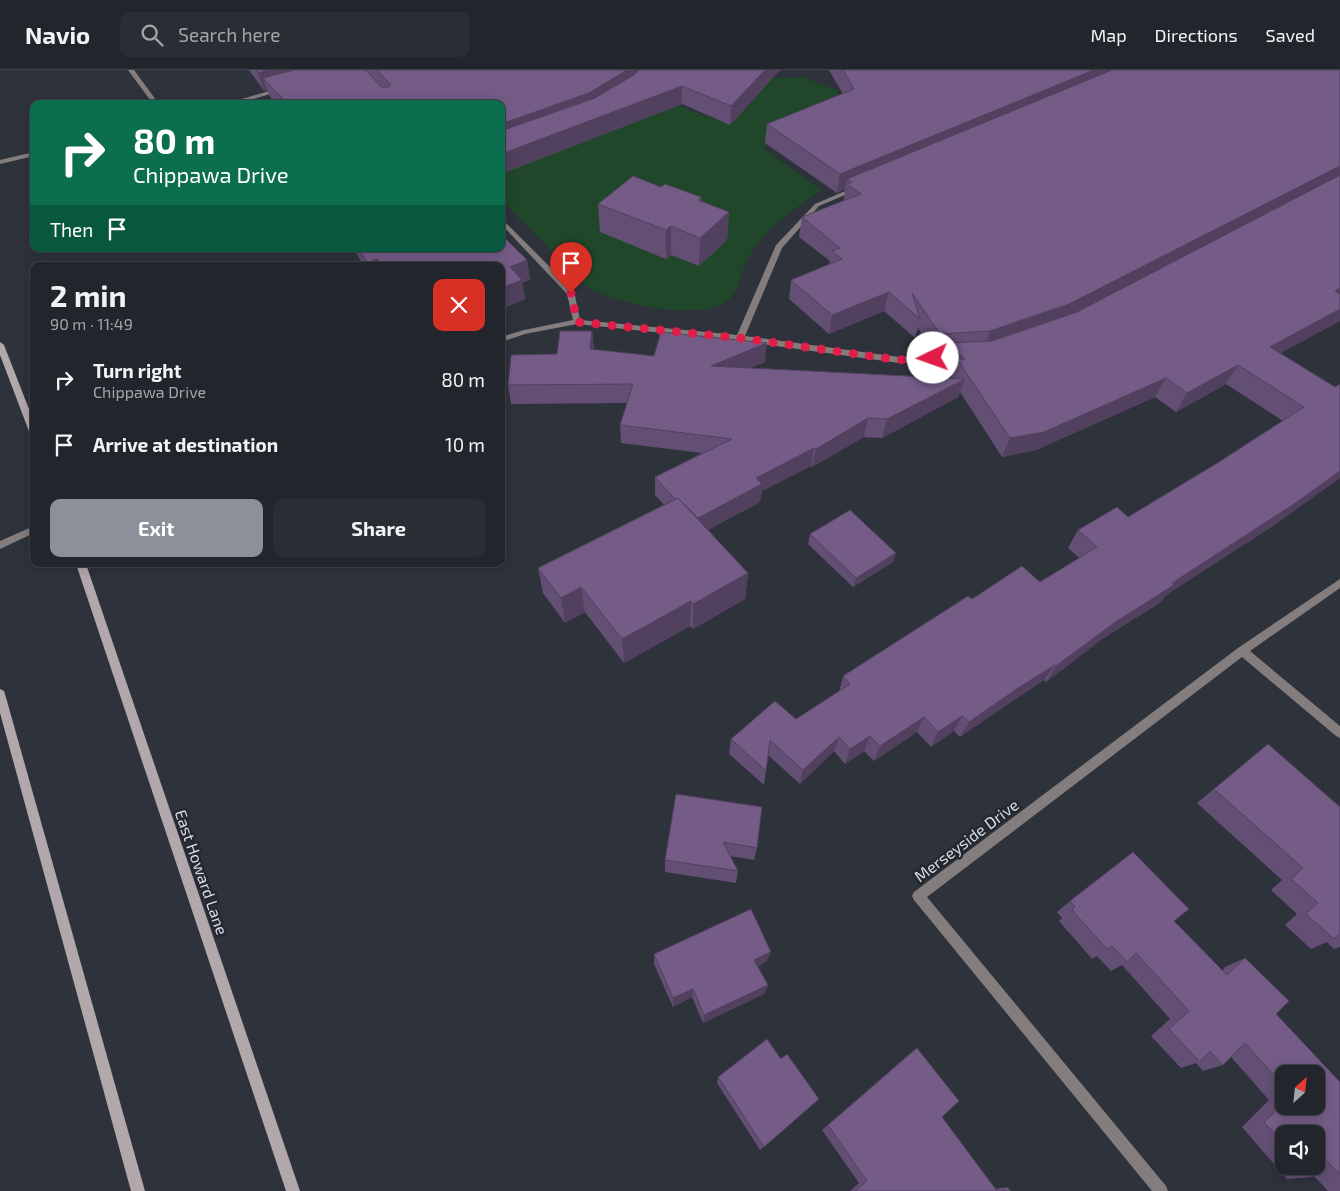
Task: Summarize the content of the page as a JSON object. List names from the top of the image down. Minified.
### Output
{"streets":{"main road":["East Howard Lane"],"street":["Merseyside Drive"]},"north":"top right","page":{"header":"Navio","search":"Search here","nav":["Map","Directions","Saved"],"turn":["80 m","Chippawa Drive"],"then":"Then","heading":["2 min","90 m · 11:49"],"list":[{"name":"Turn right","note":"Chippawa Drive","value":"80 m"},{"name":"Arrive at destination","value":"10 m"}],"buttons":["Exit","Share"]}}
